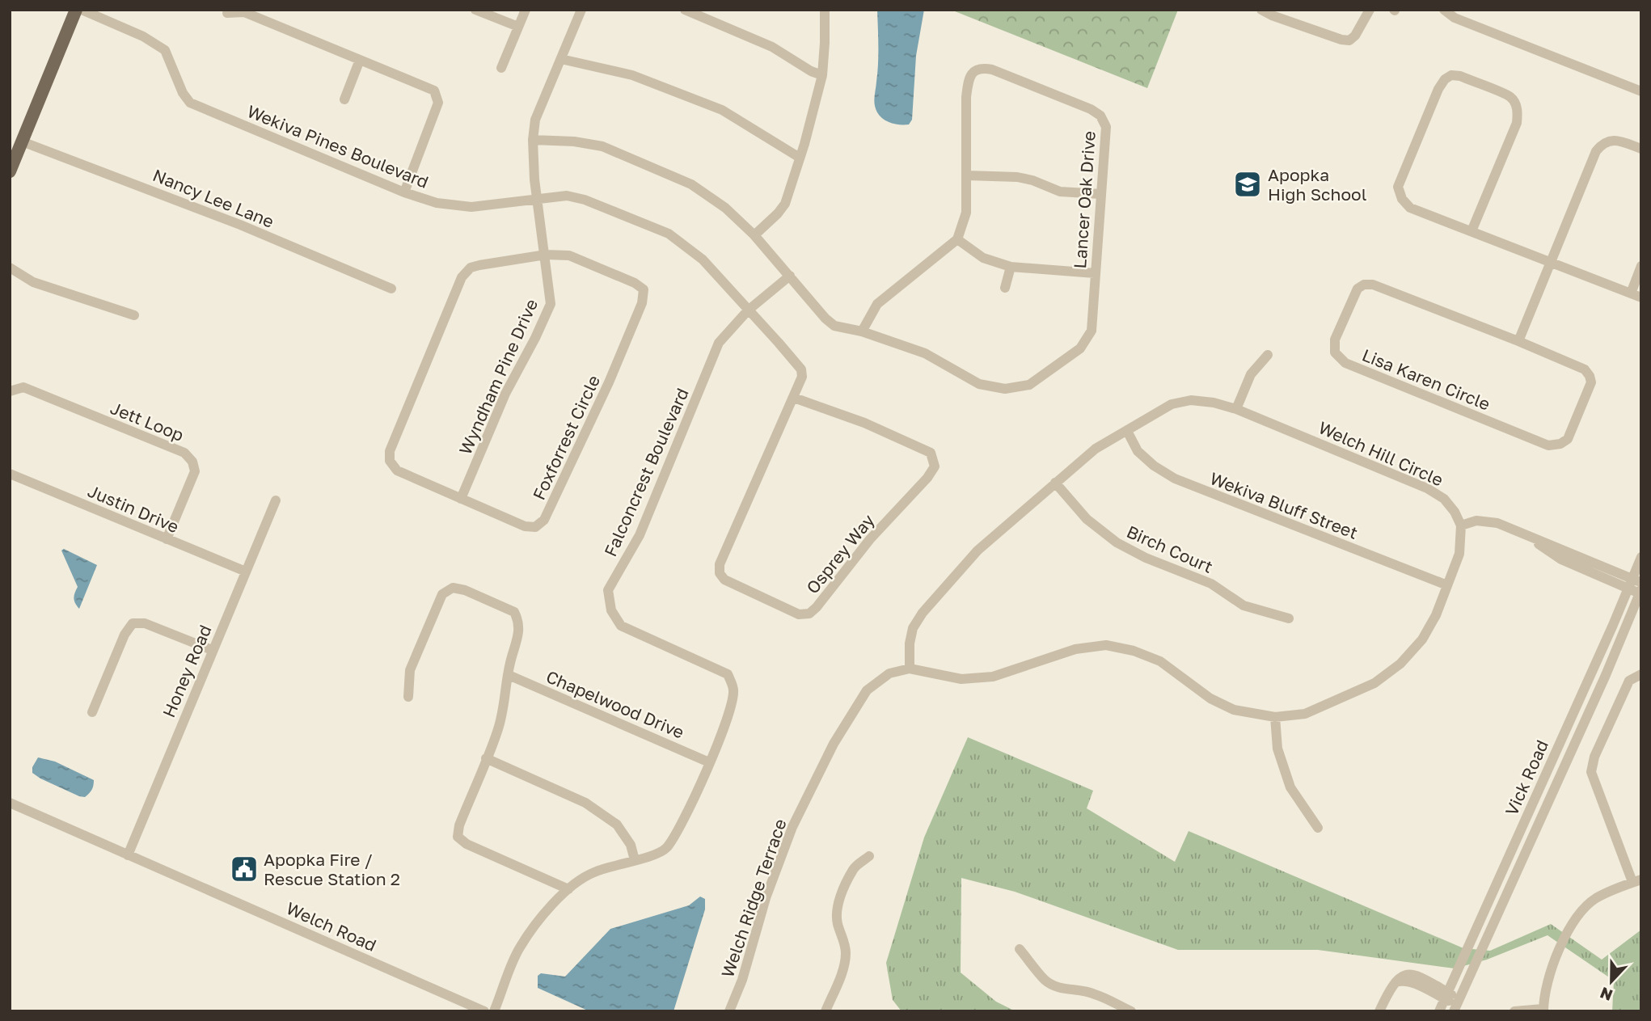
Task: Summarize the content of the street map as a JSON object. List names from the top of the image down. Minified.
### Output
{"streets":{"street":["Wekiva Pines Boulevard","Nancy Lee Lane","Lancer Oak Drive","Wyndham Pine Drive","Lisa Karen Circle","Jett Loop","Foxforrest Circle","Welch Hill Circle","Falconcrest Boulevard","Wekiva Bluff Street","Justin Drive","Birch Court","Osprey Way","Honey Road","Chapelwood Drive","Vick Road","Welch Ridge Terrace","Welch Road"]},"crossings":[["Wekiva Pines Boulevard","Wyndham Pine Drive"],["Wekiva Pines Boulevard","Falconcrest Boulevard"],["Wekiva Pines Boulevard","Osprey Way"],["Lancer Oak Drive","Wyndham Pine Drive"],["Lancer Oak Drive","Falconcrest Boulevard"],["Wyndham Pine Drive","Foxforrest Circle"],["Jett Loop","Justin Drive"],["Welch Hill Circle","Wekiva Bluff Street"],["Welch Hill Circle","Birch Court"],["Welch Hill Circle","Welch Ridge Terrace"],["Falconcrest Boulevard","Chapelwood Drive"],["Justin Drive","Honey Road"],["Honey Road","Welch Road"]],"places":{"school or university":["Apopka High School"],"public building":["Apopka Fire / Rescue Station 2"]},"north":"bottom"}
